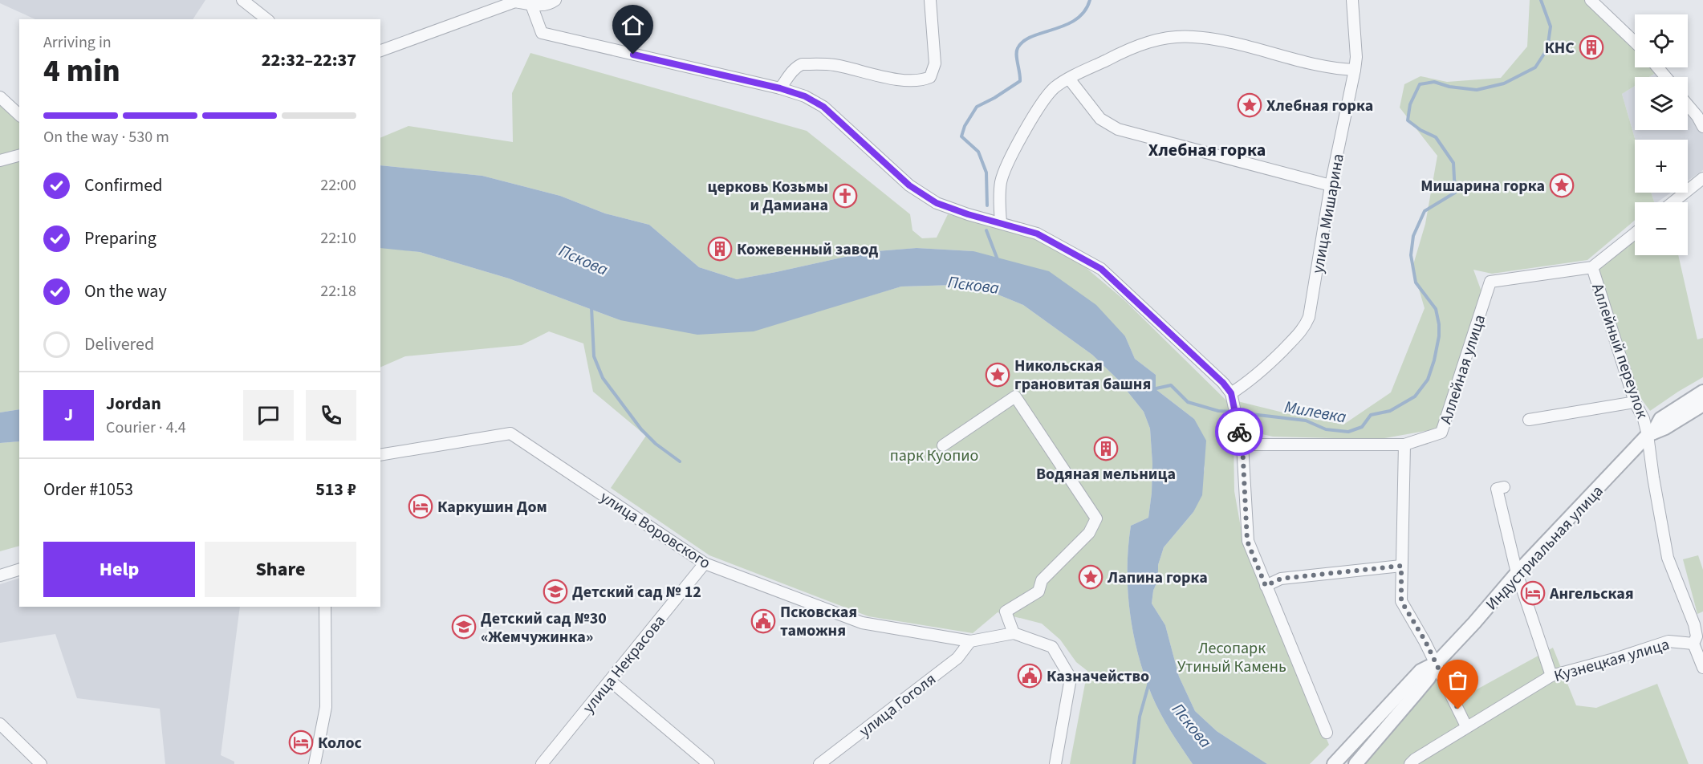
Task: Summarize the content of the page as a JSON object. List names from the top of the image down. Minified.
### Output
{"streets":{"street":["улица Мишарина","Аллейный переулок","Аллейная улица","улица Воровского","Индустриальная улица","Кузнецкая улица","улица Некрасова","улица Гоголя"]},"crossings":[["Аллейный переулок","Аллейная улица"],["Аллейный переулок","Индустриальная улица"],["Аллейный переулок","Кузнецкая улица"],["улица Воровского","улица Некрасова"],["улица Воровского","улица Гоголя"]],"districts":["Хлебная горка"],"water":["Пскова","Милевка"],"parks":["парк Куопио","Лесопарк Утиный Камень"],"places":{"building":["КНС","Кожевенный завод","Водяная мельница"],"place":["Хлебная горка","Мишарина горка","Никольская грановитая башня","Лапина горка"],"church":["церковь Козьмы и Дамиана"],"hotel":["Каркушин Дом","Ангельская","Колос"],"school or university":["Детский сад № 12","Детский сад №30 «Жемчужинка»"],"public building":["Псковская таможня","Казначейство"]},"page":{"map_buttons":["+","−"],"heading":["4 min","Arriving in","22:32–22:37"],"panel":["Jordan","Courier · 4.4","Order #1053","513 ₽"],"bar":"On the way · 530 m","list":[["Confirmed","22:00"],["Preparing","22:10"],["On the way","22:18"],"Delivered"],"round":"J","buttons":["Help","Share"]}}
